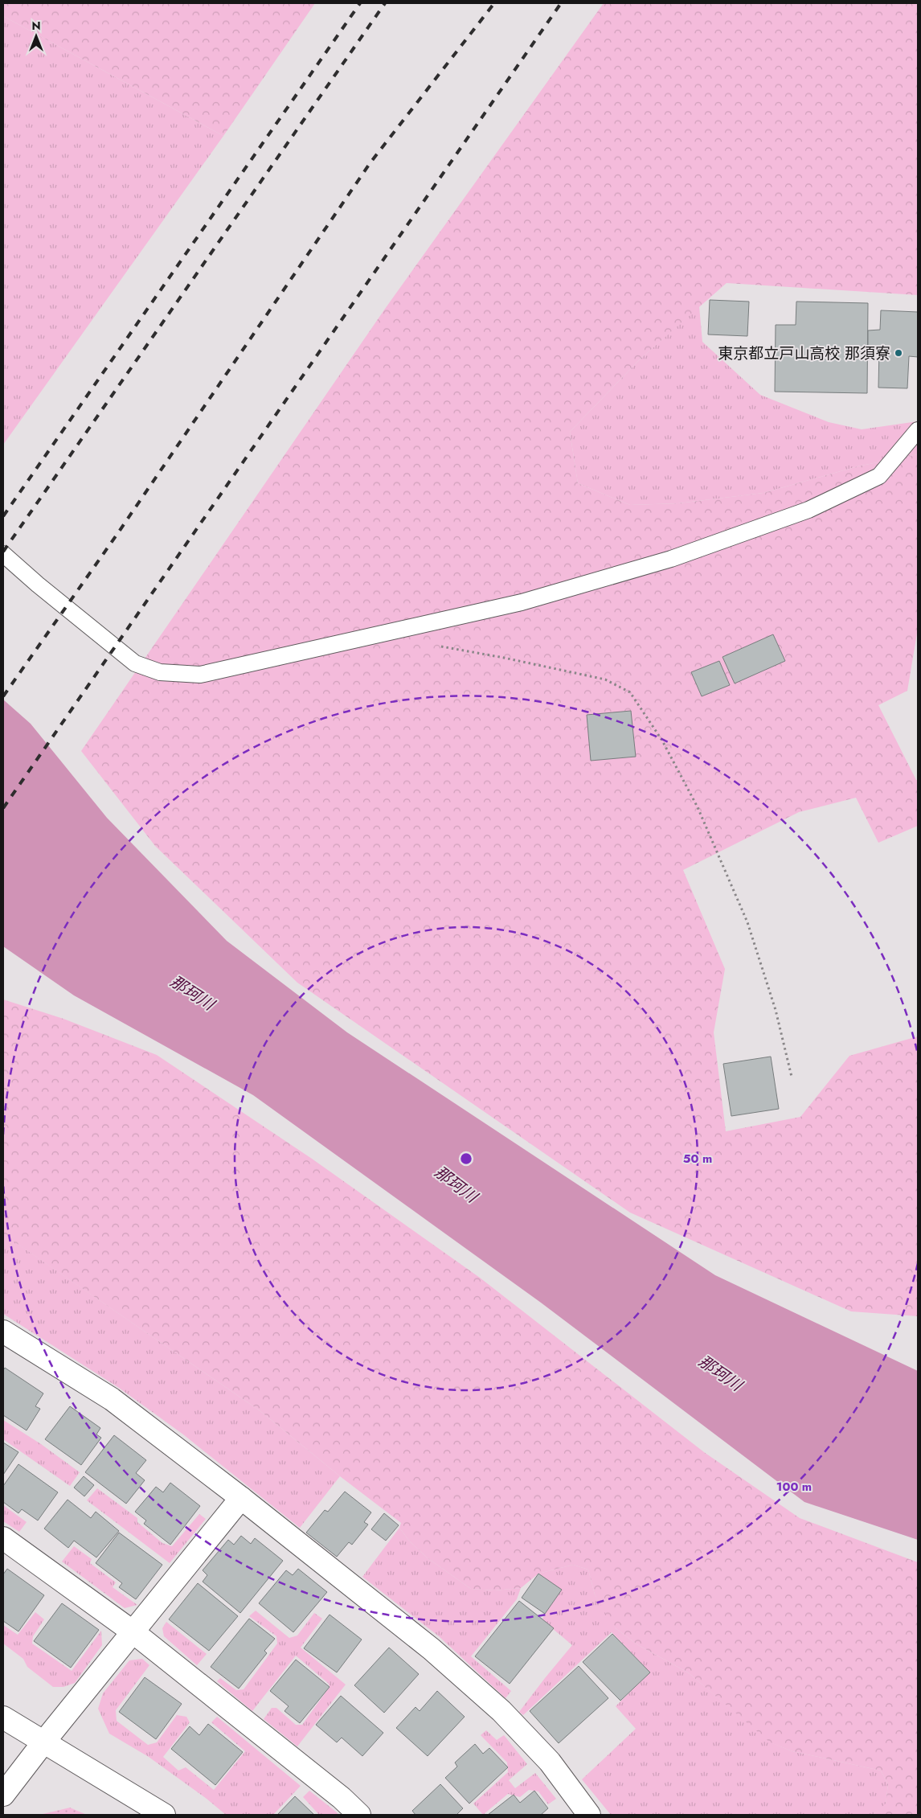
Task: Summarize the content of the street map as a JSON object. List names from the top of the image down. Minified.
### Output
{"water":["那珂川"],"places":["東京都立戸山高校 那須寮"],"north":"top","rings":["50 m","100 m"]}
